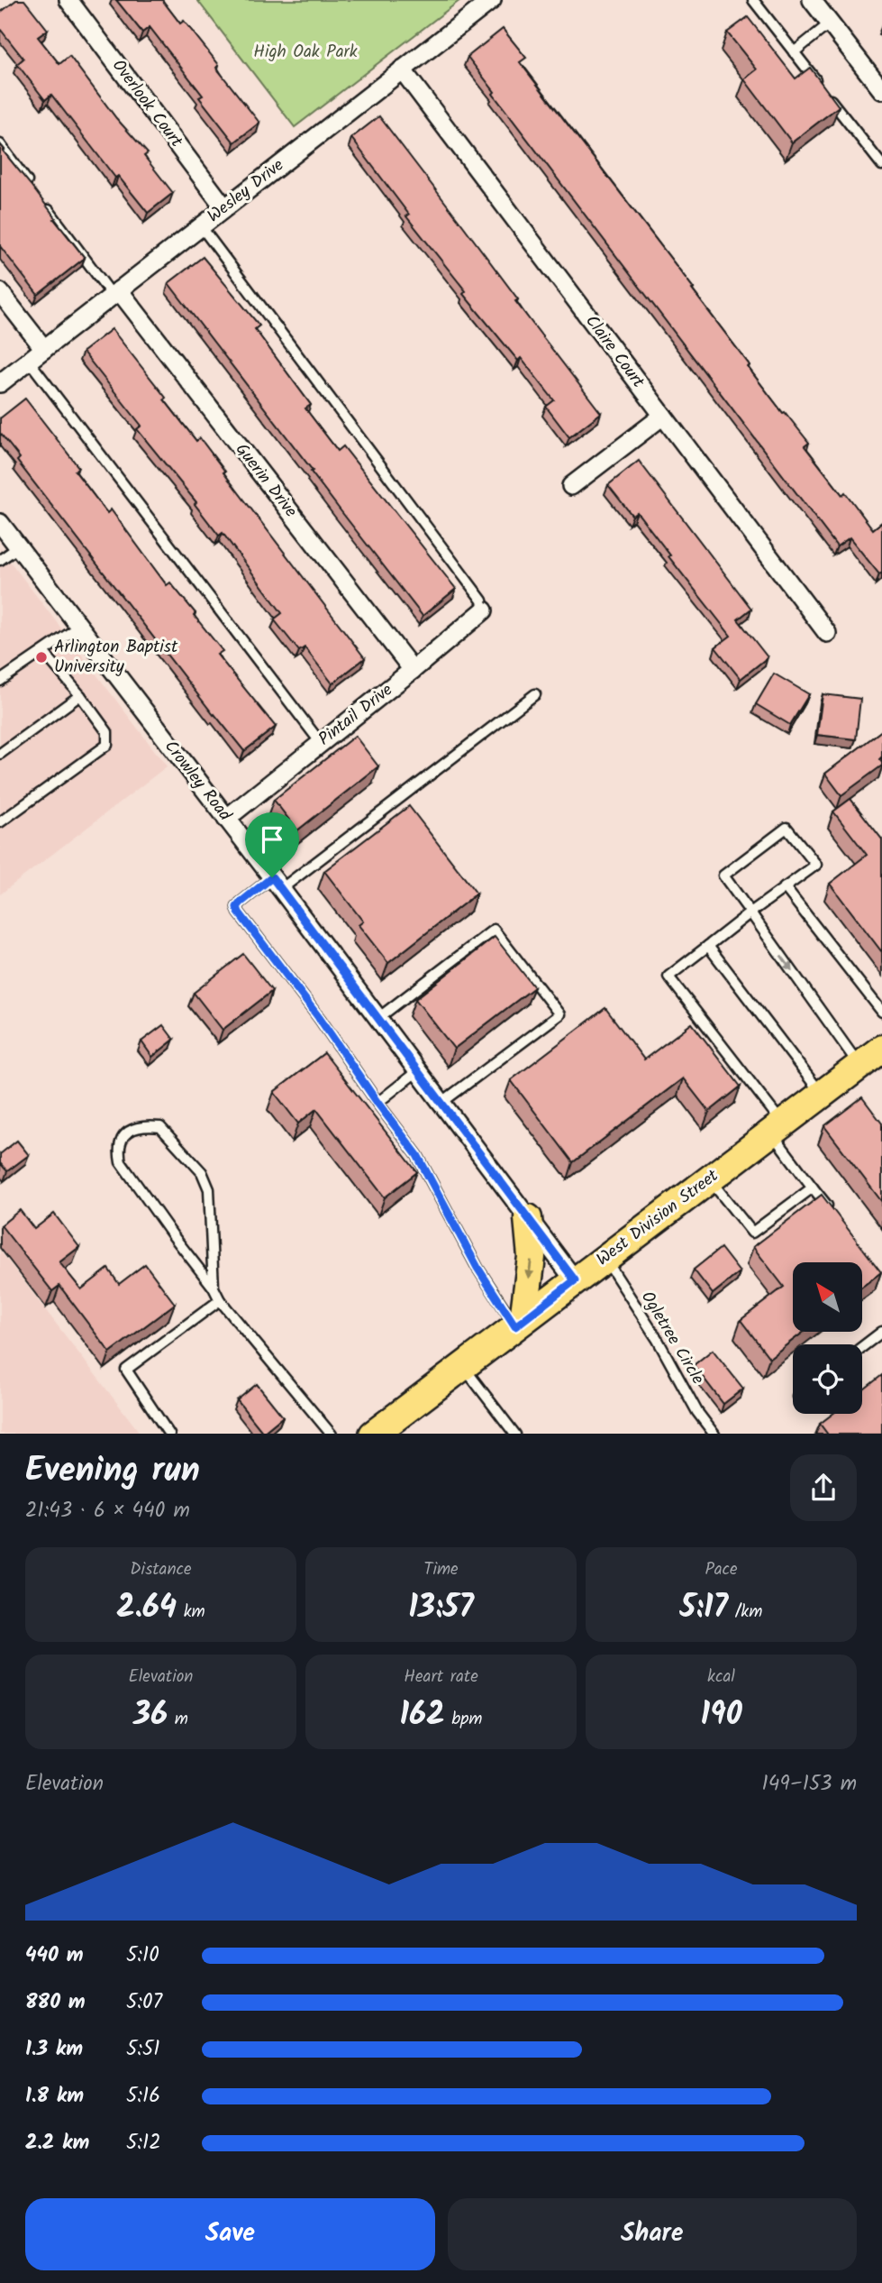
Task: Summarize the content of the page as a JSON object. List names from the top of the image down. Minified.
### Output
{"streets":{"main road":["West Division Street"],"street":["Overlook Court","Wesley Drive","Claire Court","Guerin Drive","Pintail Drive","Crowley Road"],"lane":["Ogletree Circle"]},"crossings":[["Overlook Court","Wesley Drive"],["Wesley Drive","Claire Court"],["Wesley Drive","Guerin Drive"],["Guerin Drive","Pintail Drive"],["Pintail Drive","Crowley Road"],["Crowley Road","West Division Street"],["West Division Street","Ogletree Circle"]],"parks":["High Oak Park"],"places":["Arlington Baptist University"],"north":"top left","page":{"heading":["Evening run","21:43 · 6 × 440 m"],"stats":[["Distance","2.64 km"],["Time","13:57"],["Pace","5:17 /km"],["Elevation","36 m"],["Heart rate","162 bpm"],["kcal","190"]],"chart":["Elevation","149–153 m"],"list":[{"name":"440 m","note":"5:10"},{"name":"880 m","note":"5:07"},{"name":"1.3 km","note":"5:51"},{"name":"1.8 km","note":"5:16"},{"name":"2.2 km","note":"5:12"}],"buttons":["Save","Share"]}}
